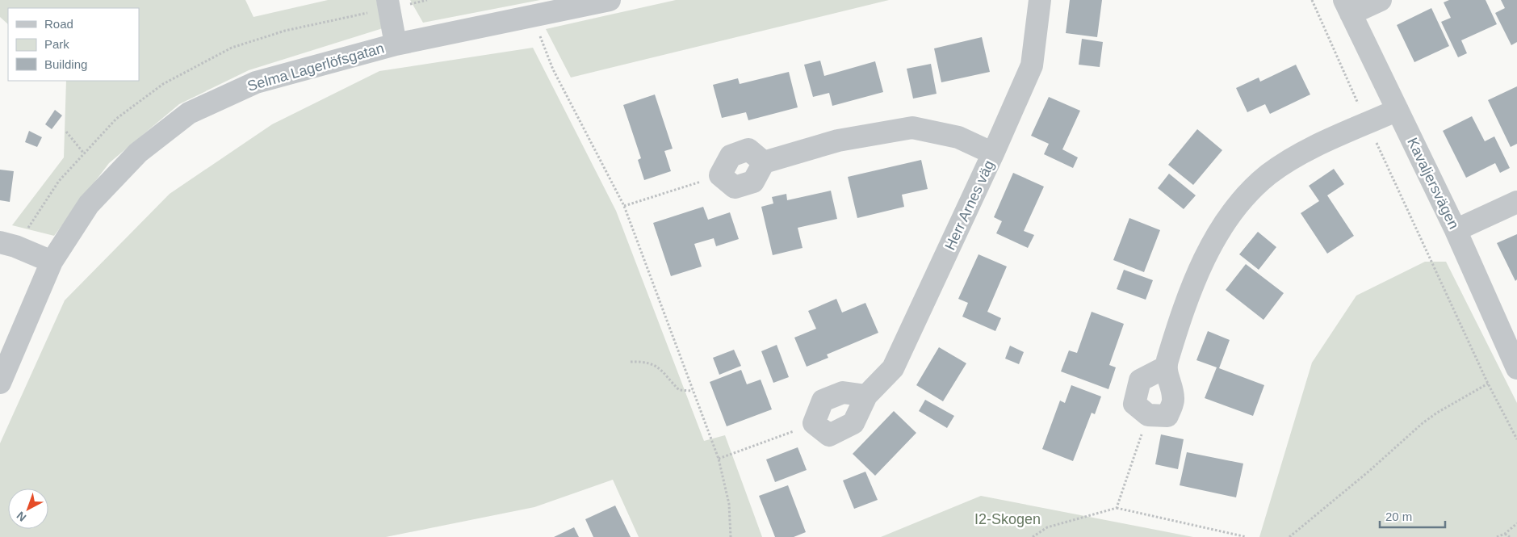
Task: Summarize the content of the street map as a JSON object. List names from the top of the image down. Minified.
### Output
{"streets":{"street":["Selma Lagerlöfsgatan","Kavaljersvägen","Herr Arnes väg"]},"parks":["I2-Skogen"],"legend":["Road","Park","Building"],"scale_bar":"20 m","north":"bottom left"}
